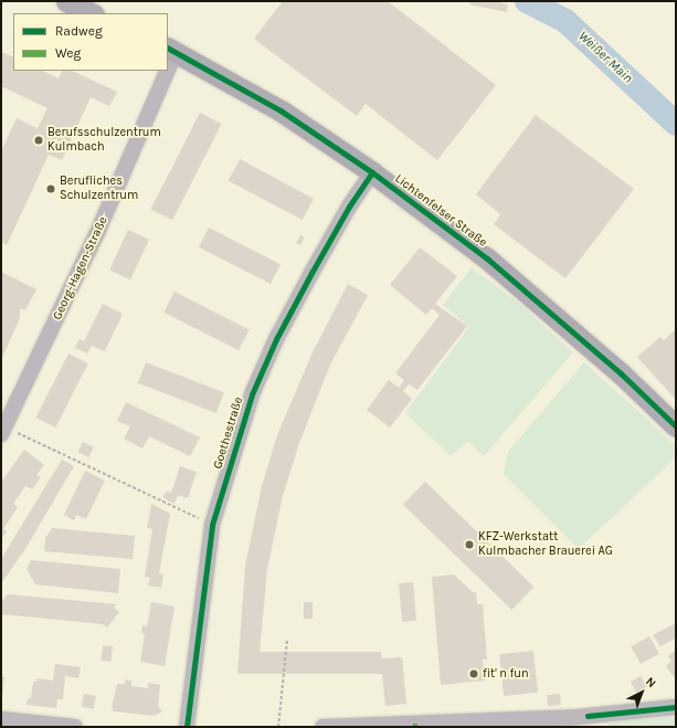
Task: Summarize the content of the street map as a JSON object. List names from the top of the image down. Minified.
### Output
{"streets":{"street":["Lichtenfelser Straße","Georg-Hagen-Straße","Goethestraße"]},"crossings":[["Lichtenfelser Straße","Goethestraße"]],"water":["Weißer Main"],"places":["Berufsschulzentrum Kulmbach","Berufliches Schulzentrum","KFZ-Werkstatt Kulmbacher Brauerei AG","fit' n fun"],"legend":["Radweg","Weg"],"north":"top right"}
